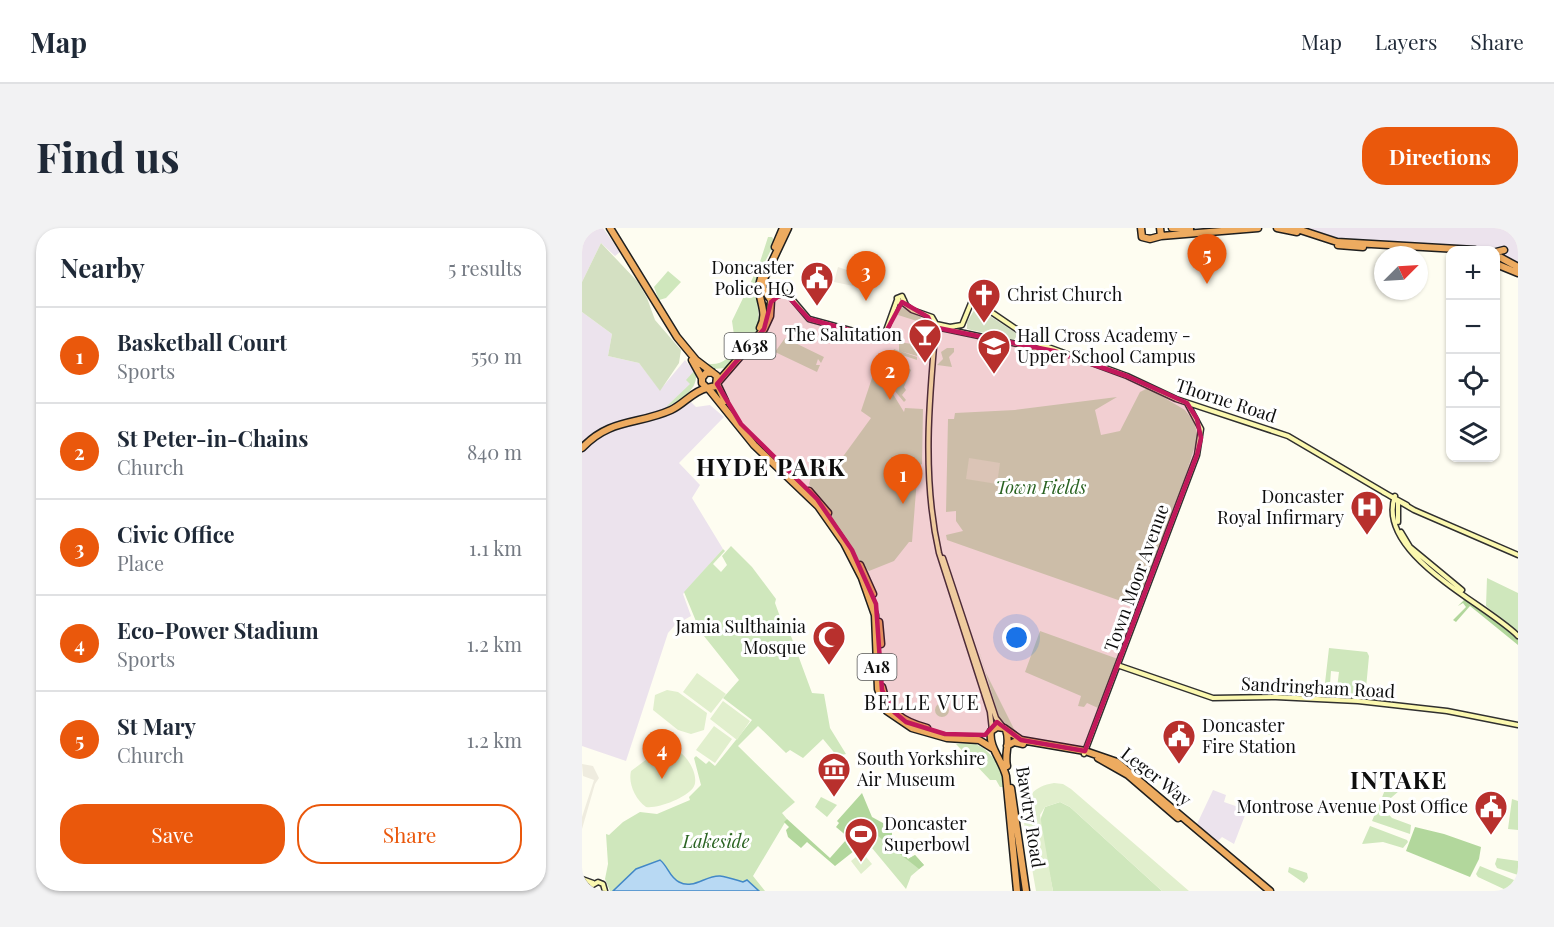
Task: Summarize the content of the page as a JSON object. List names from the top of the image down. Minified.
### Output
{"streets":{"highway":["A638","A18","Leger Way","Bawtry Road"],"street":["Thorne Road","Town Moor Avenue","Sandringham Road"]},"crossings":[["A638","A18"],["Thorne Road","Town Moor Avenue"],["Town Moor Avenue","Sandringham Road"],["Town Moor Avenue","Leger Way"],["A18","Leger Way"],["A18","Bawtry Road"],["Leger Way","Bawtry Road"]],"districts":["HYDE PARK","BELLE VUE","INTAKE"],"parks":["Town Fields","Lakeside"],"places":{"public building":["Doncaster Police HQ","Doncaster Fire Station","Montrose Avenue Post Office"],"church":["Christ Church"],"bar":["The Salutation"],"school or university":["Hall Cross Academy - Upper School Campus"],"hospital":["Doncaster Royal Infirmary"],"mosque":["Jamia Sulthainia Mosque"],"museum":["South Yorkshire Air Museum"],"sports":["Doncaster Superbowl"]},"north":"top right","page":{"header":"Map","nav":["Map","Layers","Share"],"buttons":["Directions",["Save","Share"]],"title":"Find us","heading":["Nearby","5 results"],"pins":["5","3","2","1","4"],"map_buttons":["+","−"],"list":[{"mark":"1","name":"Basketball Court","note":"Sports","value":"550 m"},{"mark":"2","name":"St Peter-in-Chains","note":"Church","value":"840 m"},{"mark":"3","name":"Civic Office","note":"Place","value":"1.1 km"},{"mark":"4","name":"Eco-Power Stadium","note":"Sports","value":"1.2 km"},{"mark":"5","name":"St Mary","note":"Church","value":"1.2 km"}]}}
